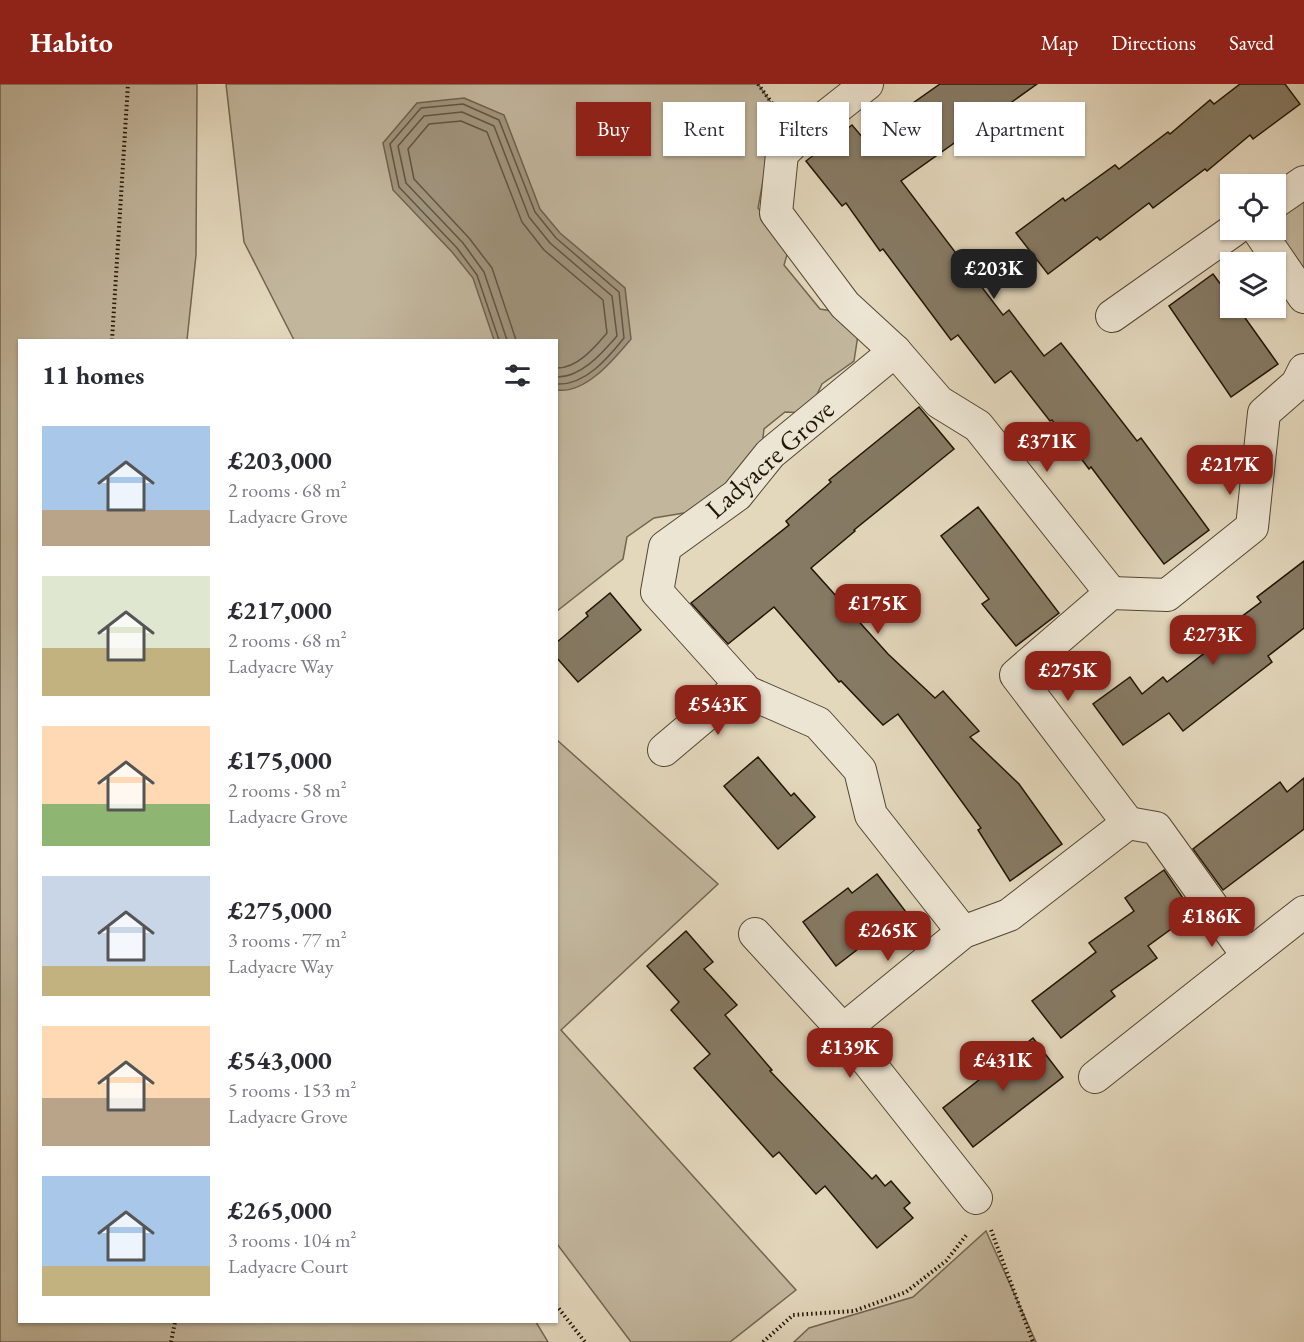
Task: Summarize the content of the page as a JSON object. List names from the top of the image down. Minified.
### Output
{"streets":{"street":["Ladyacre Grove"]},"page":{"header":"Habito","nav":["Map","Directions","Saved"],"chip":["Buy","Rent","Filters","New","Apartment"],"price":["£203K","£371K","£217K","£175K","£273K","£275K","£543K","£186K","£265K","£139K","£431K"],"heading":"11 homes","list":[{"name":"£203,000","note":"2 rooms · 68 m² · Ladyacre Grove"},{"name":"£217,000","note":"2 rooms · 68 m² · Ladyacre Way"},{"name":"£175,000","note":"2 rooms · 58 m² · Ladyacre Grove"},{"name":"£275,000","note":"3 rooms · 77 m² · Ladyacre Way"},{"name":"£543,000","note":"5 rooms · 153 m² · Ladyacre Grove"},{"name":"£265,000","note":"3 rooms · 104 m² · Ladyacre Court"}]}}
